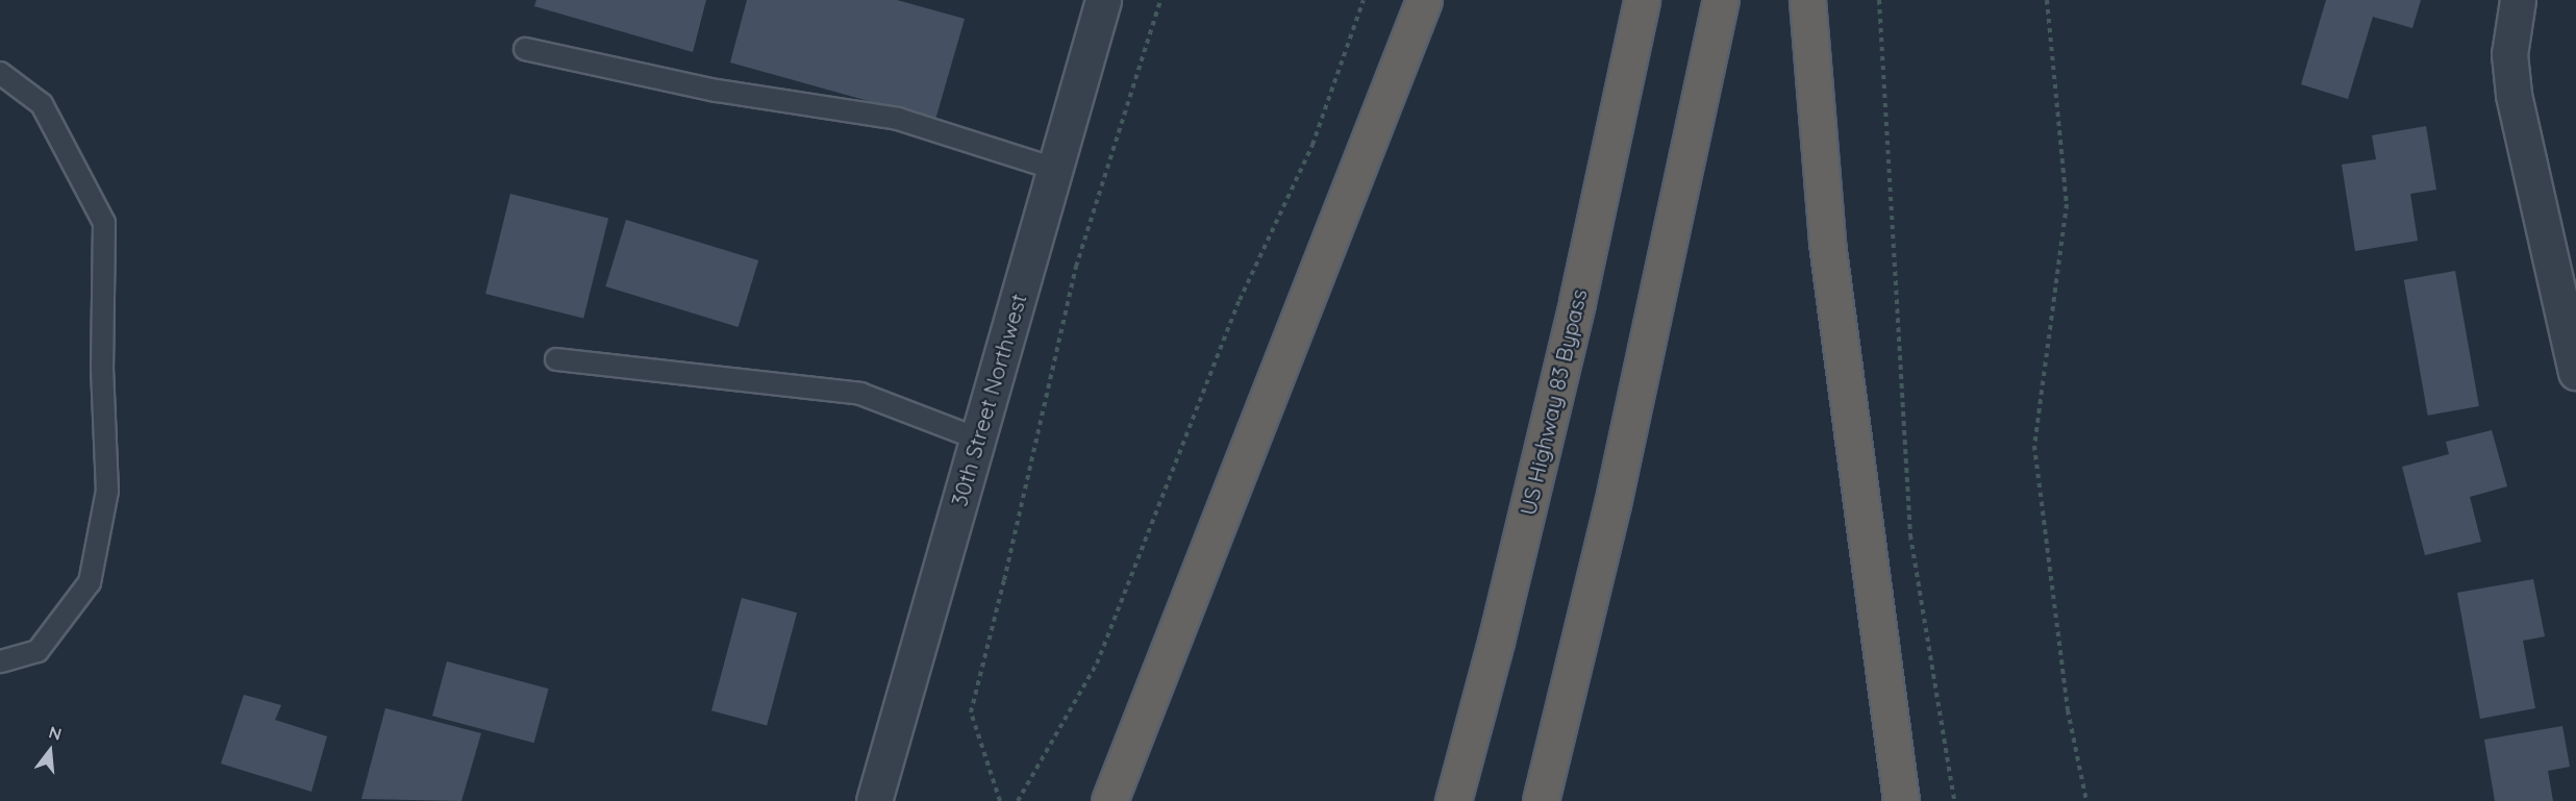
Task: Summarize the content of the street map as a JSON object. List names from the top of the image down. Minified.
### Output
{"streets":{"highway":["US Highway 83 Bypass"],"street":["30th Street Northwest"]},"north":"top"}
